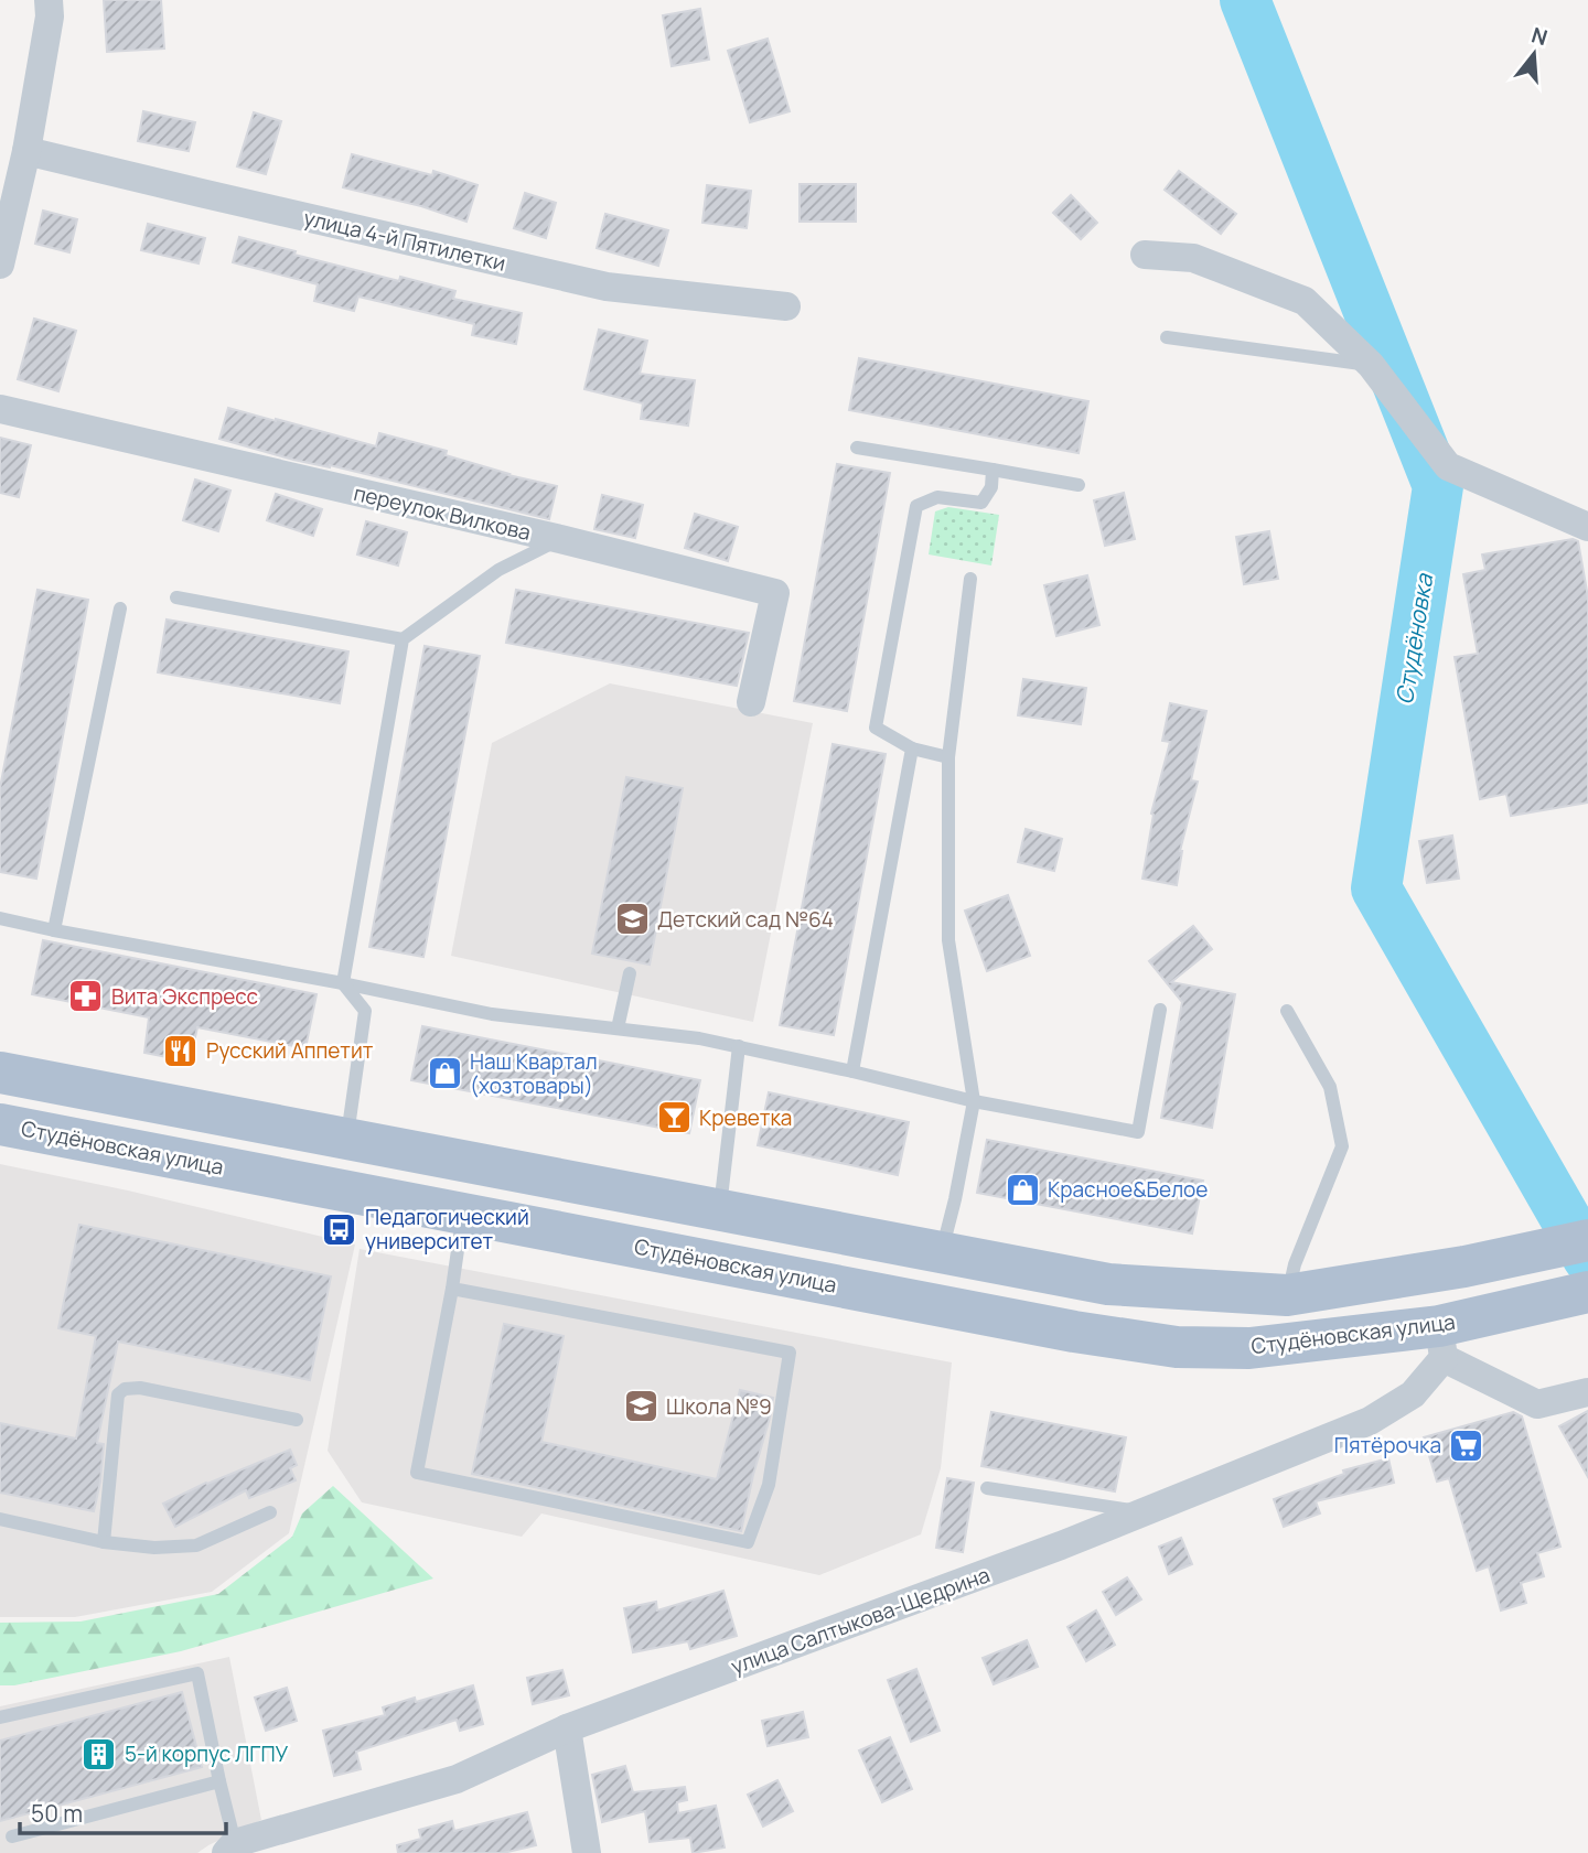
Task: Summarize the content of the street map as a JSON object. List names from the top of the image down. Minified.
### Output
{"streets":{"main road":["Студёновская улица"],"street":["улица 4-й Пятилетки","переулок Вилкова","улица Салтыкова-Щедрина"]},"crossings":[["Студёновская улица","улица Салтыкова-Щедрина"]],"water":["Студёновка"],"places":{"school or university":["Детский сад №64","Школа №9"],"pharmacy":["Вита Экспресс"],"restaurant":["Русский Аппетит"],"shop":["Наш Квартал (хозтовары)","Красное&Белое"],"bar":["Креветка"],"bus stop":["Педагогический университет"],"supermarket":["Пятёрочка"],"building":["5-й корпус ЛГПУ"]},"scale_bar":"50 m","north":"top"}
